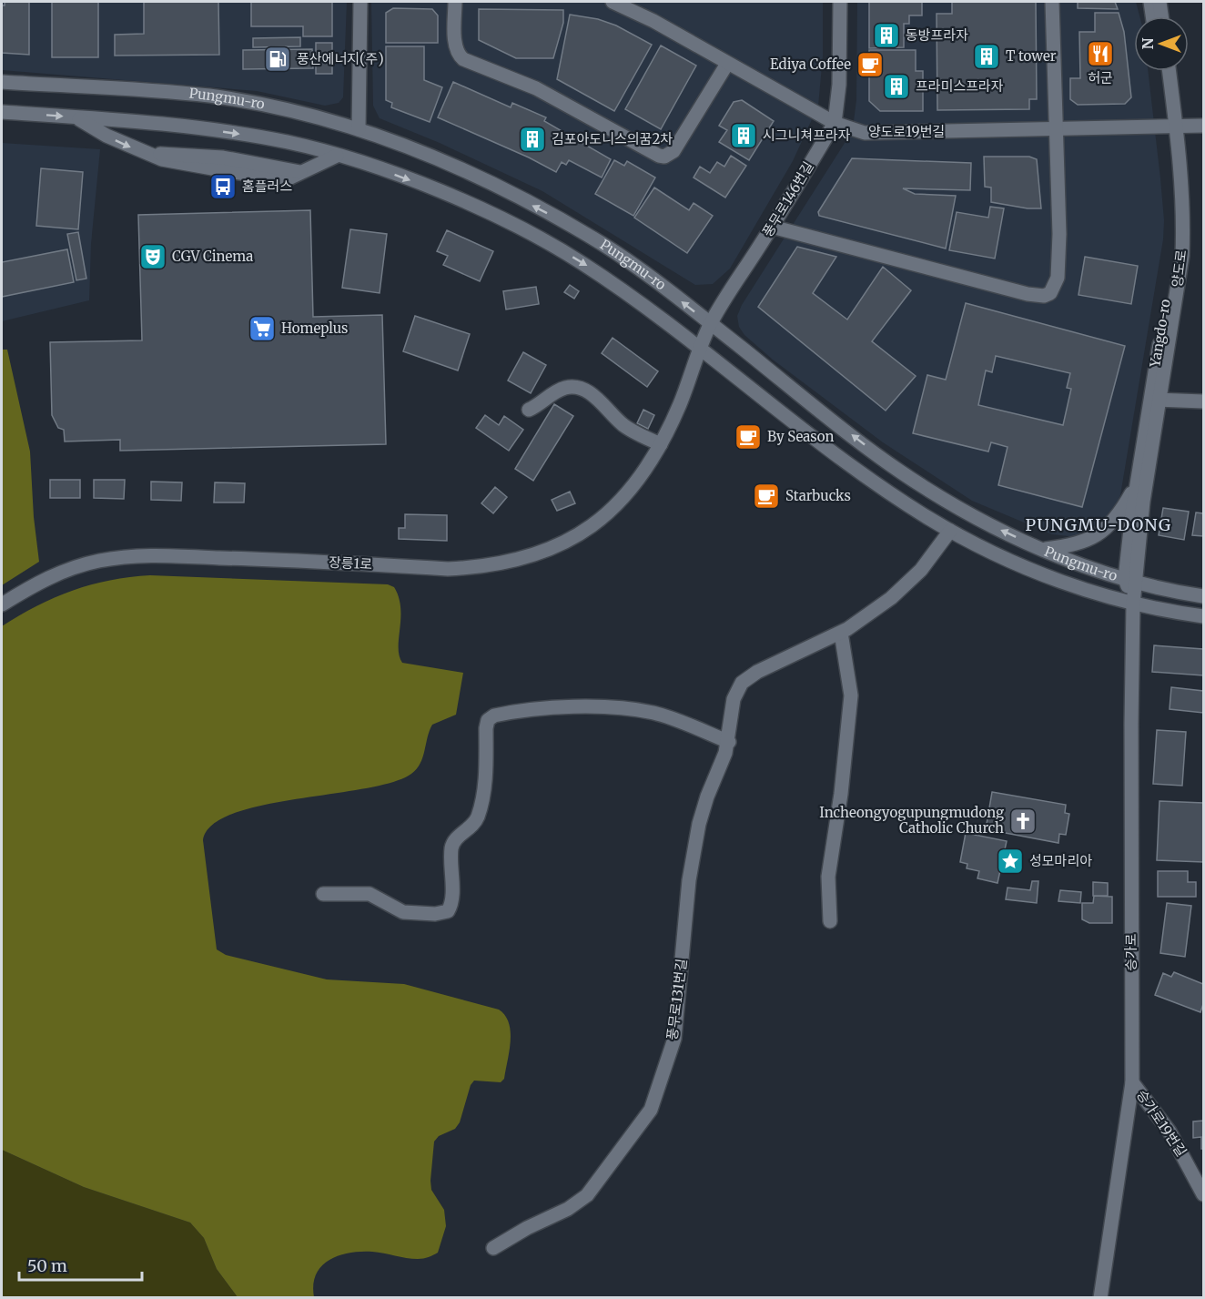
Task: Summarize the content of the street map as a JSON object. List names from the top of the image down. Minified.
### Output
{"streets":{"street":["Pungmu-ro","양도로19번길","풍무로146번길","Yangdo-ro","장릉1로","승가로","풍무로131번길","승가로19번길"]},"crossings":[["Pungmu-ro","풍무로146번길"],["Pungmu-ro","Yangdo-ro"],["Pungmu-ro","장릉1로"],["Pungmu-ro","승가로"],["Pungmu-ro","풍무로131번길"],["양도로19번길","풍무로146번길"],["양도로19번길","Yangdo-ro"],["풍무로146번길","장릉1로"],["Yangdo-ro","승가로"],["승가로","승가로19번길"]],"districts":["PUNGMU-DONG"],"places":{"building":["동방프라자","T tower","프라미스프라자","시그니쳐프라자","김포아도니스의꿈2차"],"restaurant":["허군"],"fuel station":["풍산에너지(주)"],"cafe":["Ediya Coffee","By Season","Starbucks"],"bus stop":["홈플러스"],"theatre":["CGV Cinema"],"supermarket":["Homeplus"],"church":["Incheongyogupungmudong Catholic Church"],"place":["성모마리아"]},"scale_bar":"50 m","north":"left"}
